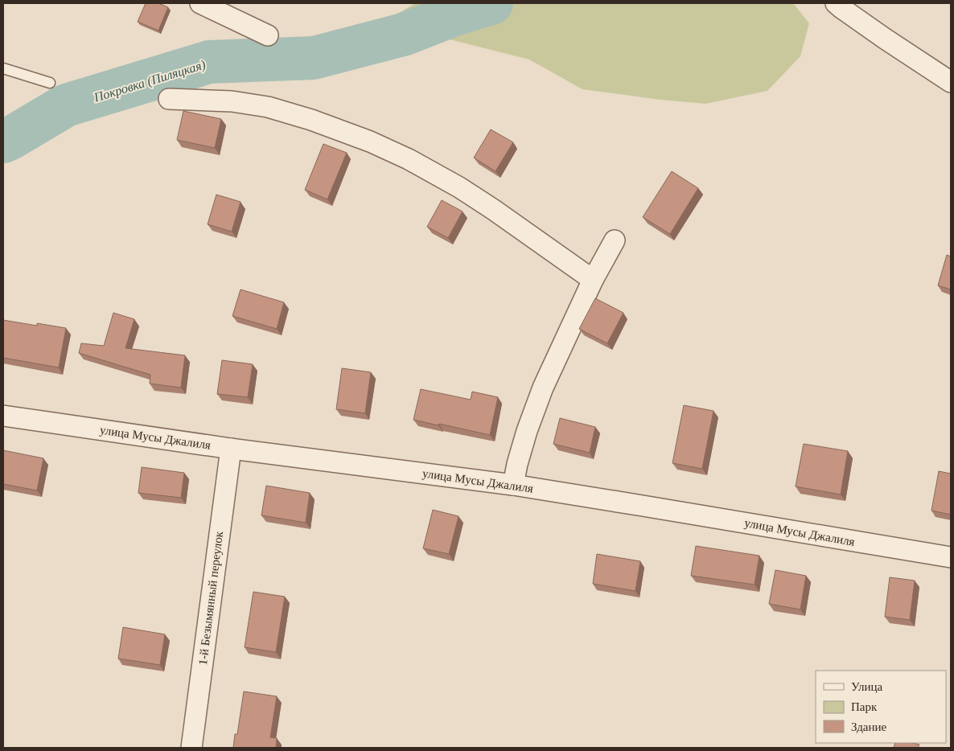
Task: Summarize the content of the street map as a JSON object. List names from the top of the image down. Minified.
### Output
{"streets":{"street":["улица Мусы Джалиля","1-й Безымянный переулок"]},"crossings":[["улица Мусы Джалиля","1-й Безымянный переулок"]],"water":["Покровка (Пиляцкая)"],"legend":["Улица","Парк","Здание"]}
